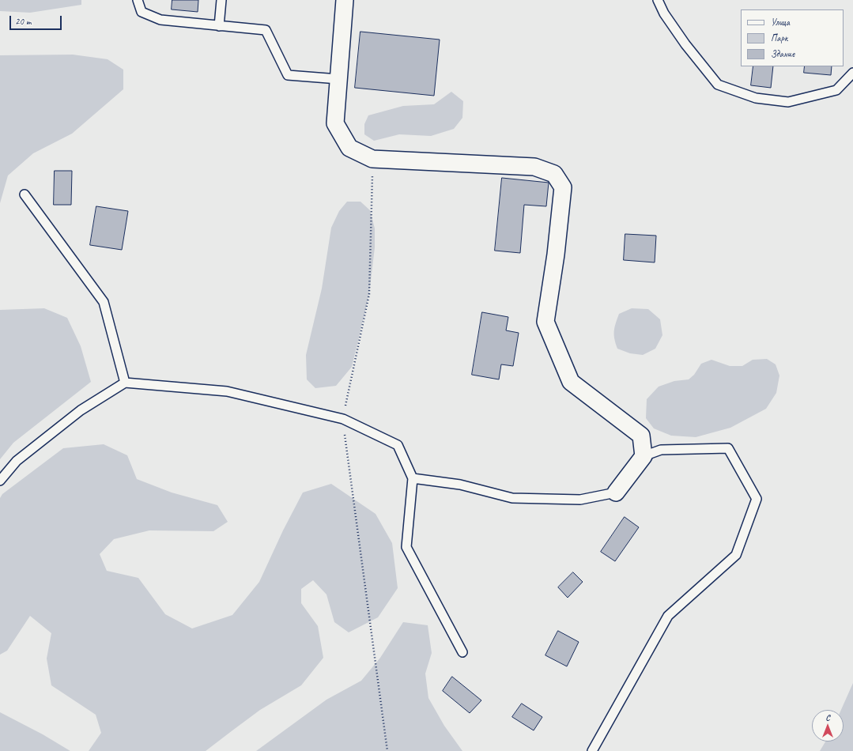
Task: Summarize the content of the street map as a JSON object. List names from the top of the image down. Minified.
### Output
{"legend":["Улица","Парк","Здание"],"scale_bar":"20 m","north":"top"}
